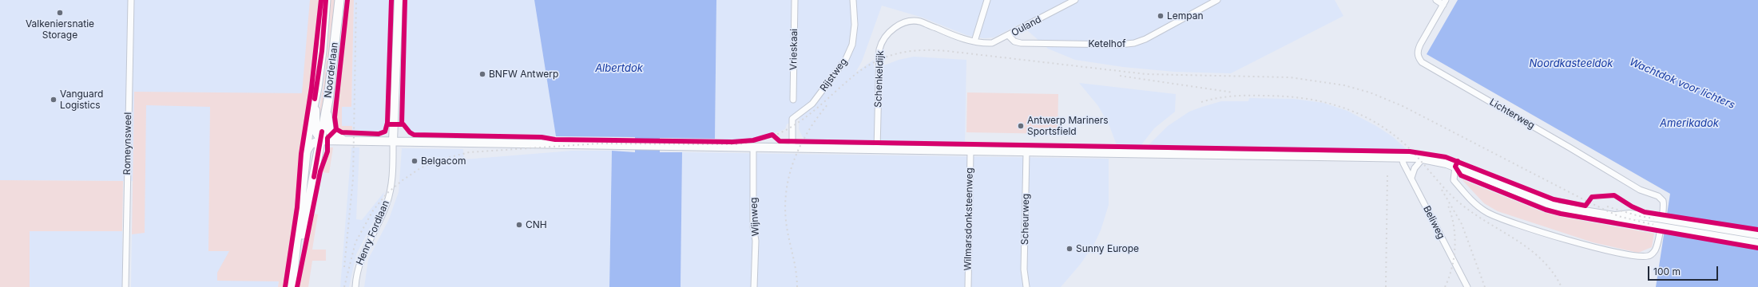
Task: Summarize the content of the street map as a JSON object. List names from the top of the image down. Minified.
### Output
{"streets":{"main road":["Noorderlaan"],"street":["Ouland","Ketelhof","Vrieskaai","Rijstweg","Schenkeldijk","Lichterweg","Romeynsweel","Wijnweg","Wilmarsdonksteenweg","Scheurweg","Beliweg","Henry Fordlaan"]},"crossings":[["Ouland","Ketelhof"],["Ouland","Schenkeldijk"]],"water":["Noordkasteeldok","Albertdok","Wachtdok voor lichters","Amerikadok"],"places":["Valkeniersnatie Storage","Lempan","BNFW Antwerp","Vanguard Logistics","Antwerp Mariners Sportsfield","Belgacom","CNH","Sunny Europe"],"scale_bar":"100 m"}
